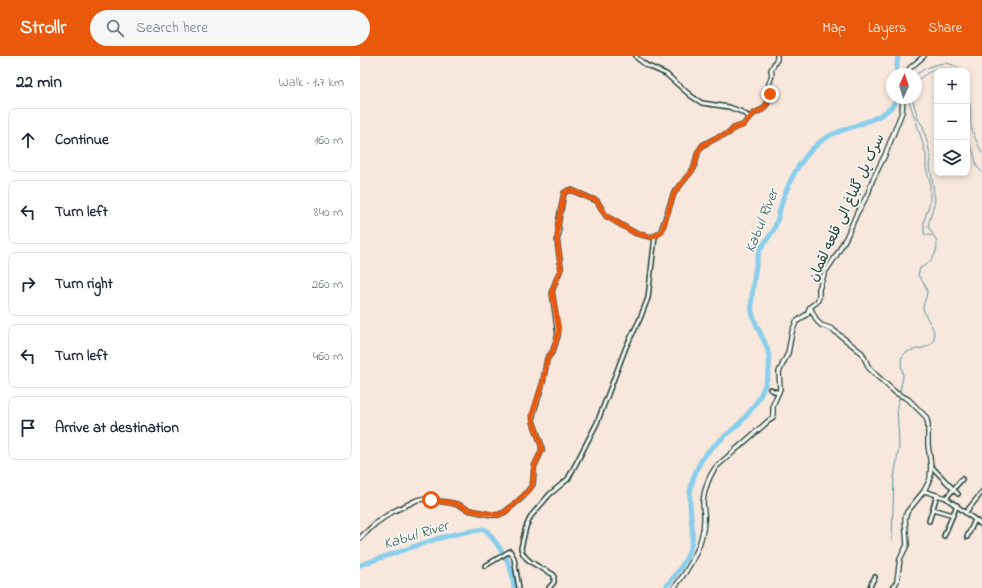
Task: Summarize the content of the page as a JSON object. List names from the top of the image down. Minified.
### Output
{"streets":{"street":["سرک پل گلباغ الی قلعه لقمان"]},"water":["Kabul River"],"north":"top","page":{"header":"Strollr","search":"Search here","nav":["Map","Layers","Share"],"heading":["22 min","Walk · 1.7 km"],"map_buttons":["+","−"],"list":[["Continue","160 m"],["Turn left","840 m"],["Turn right","260 m"],["Turn left","460 m"],"Arrive at destination"]}}
